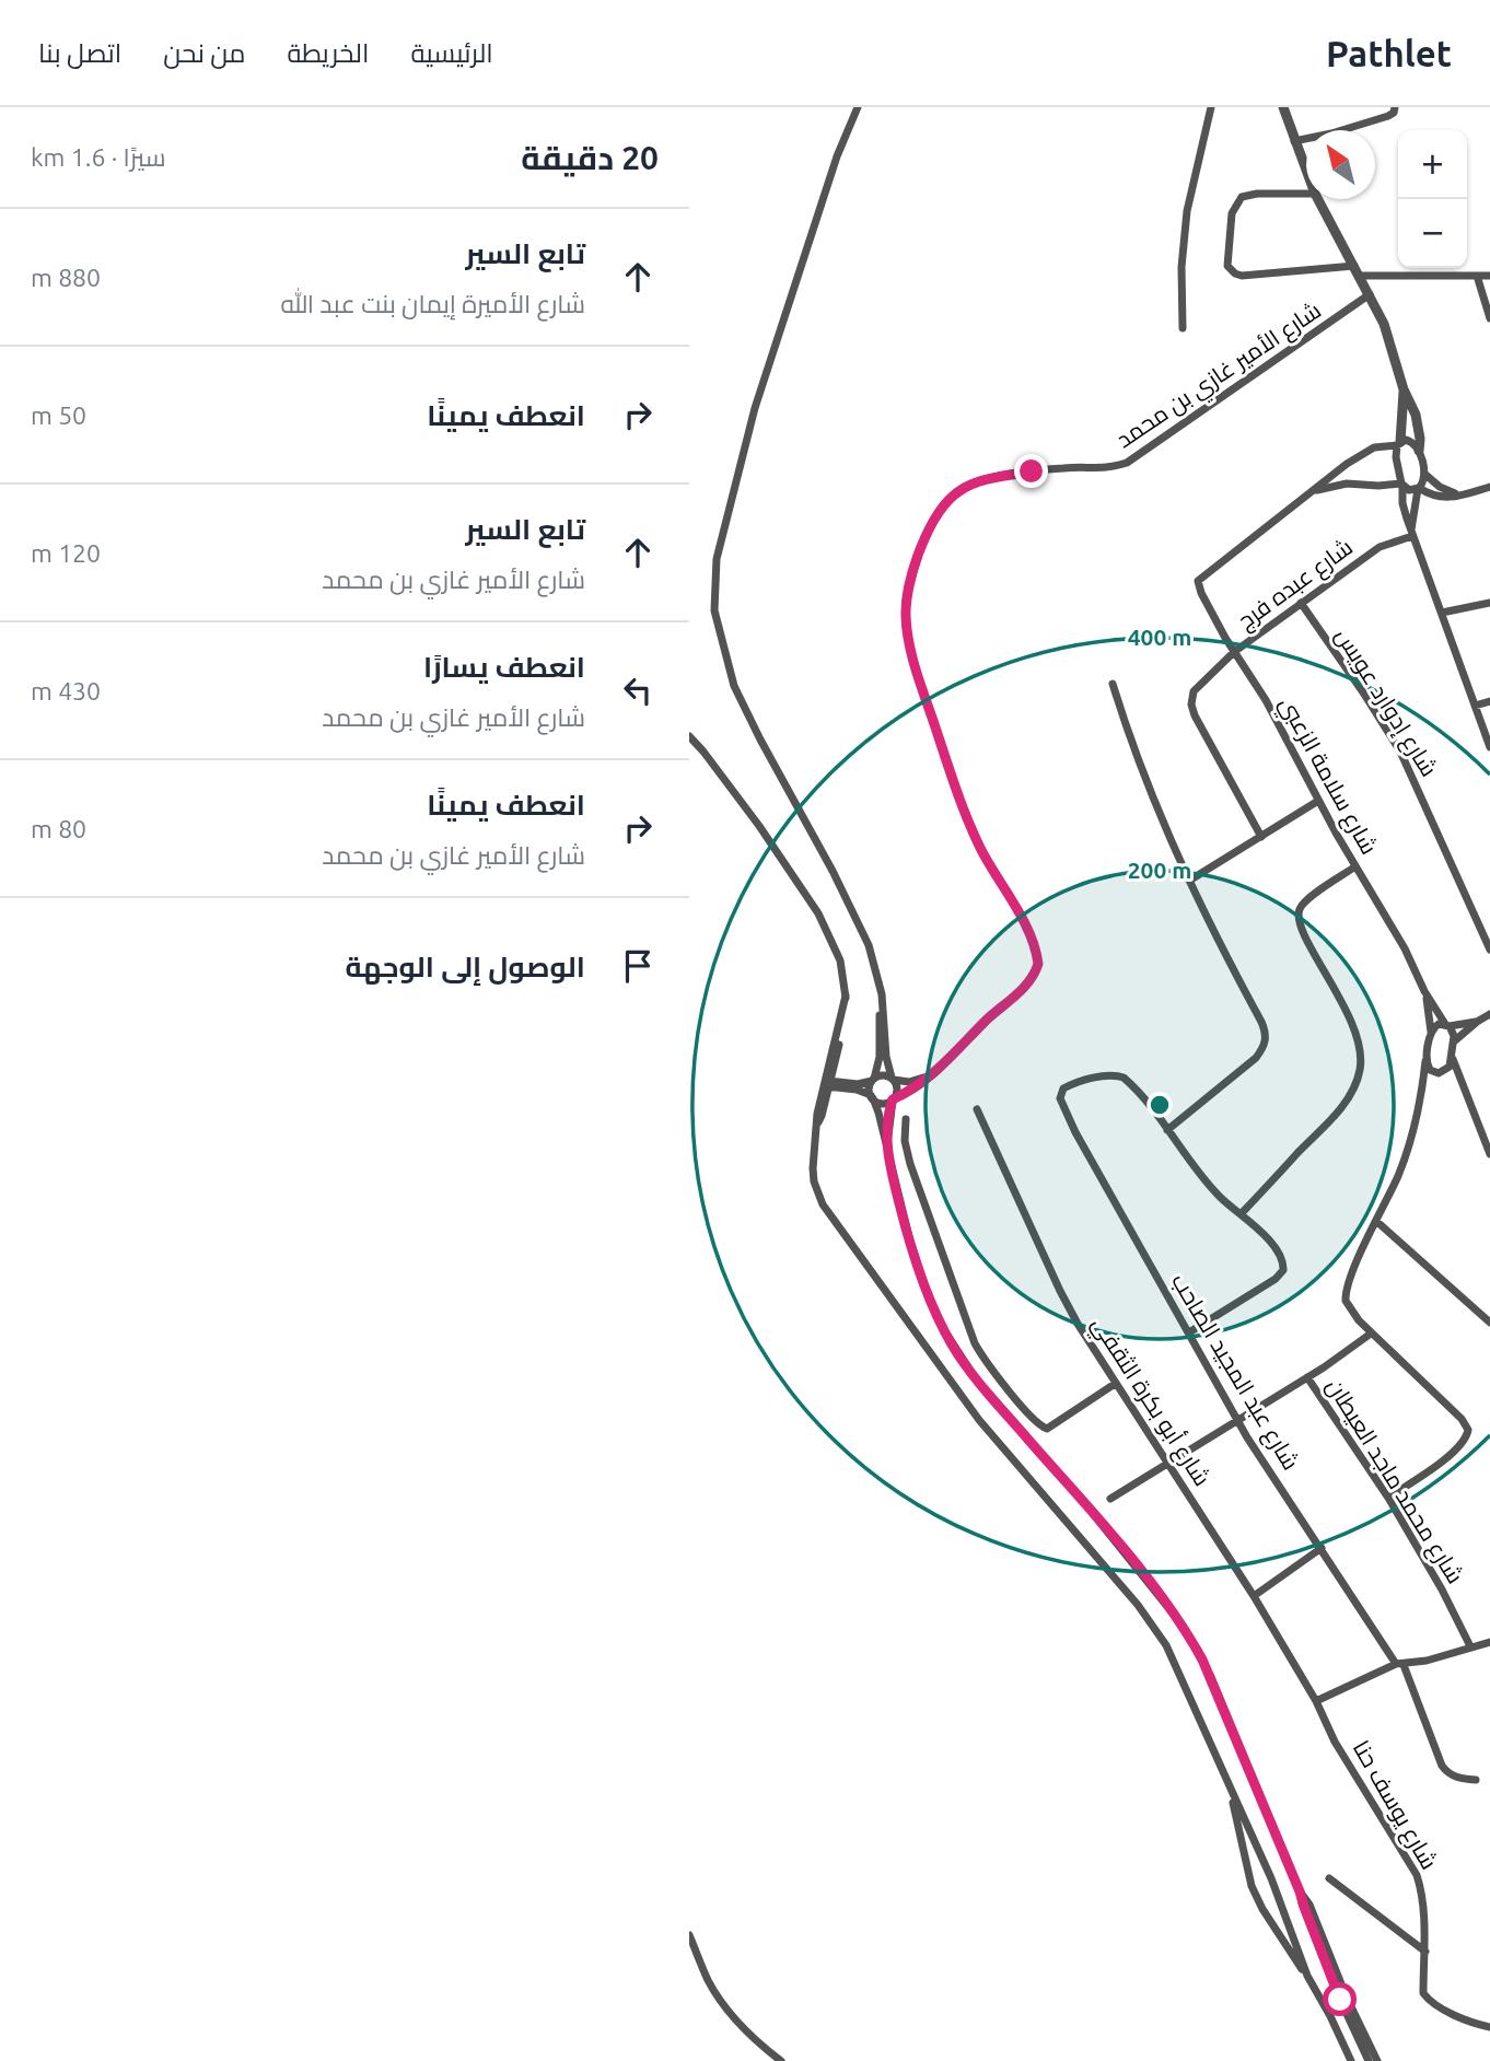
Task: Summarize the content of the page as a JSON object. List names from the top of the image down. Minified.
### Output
{"streets":{"street":["شارع الأمير غازي بن محمد","شارع عبده فرج","شارع إدوارد عويس","شارع سلامة الزعبي","شارع عبد المجيد الصاحب","شارع أبو بكرة الثقفي","شارع محمد ماجد العيطان","شارع يوسف حنا"]},"crossings":[["شارع عبده فرج","شارع إدوارد عويس"],["شارع عبده فرج","شارع سلامة الزعبي"],["شارع أبو بكرة الثقفي","شارع يوسف حنا"]],"north":"top left","page":{"header":"Pathlet","nav":["الرئيسية","الخريطة","من نحن","اتصل بنا"],"heading":["20 دقيقة","سيرًا · 1.6 km"],"map_buttons":["+","−"],"list":[["تابع السير","شارع الأميرة إيمان بنت عبد الله","880 m"],["انعطف يمينًا","50 m"],["تابع السير","شارع الأمير غازي بن محمد","120 m"],["انعطف يسارًا","شارع الأمير غازي بن محمد","430 m"],["انعطف يمينًا","شارع الأمير غازي بن محمد","80 m"],"الوصول إلى الوجهة"]},"rings":["400 m","200 m"]}
